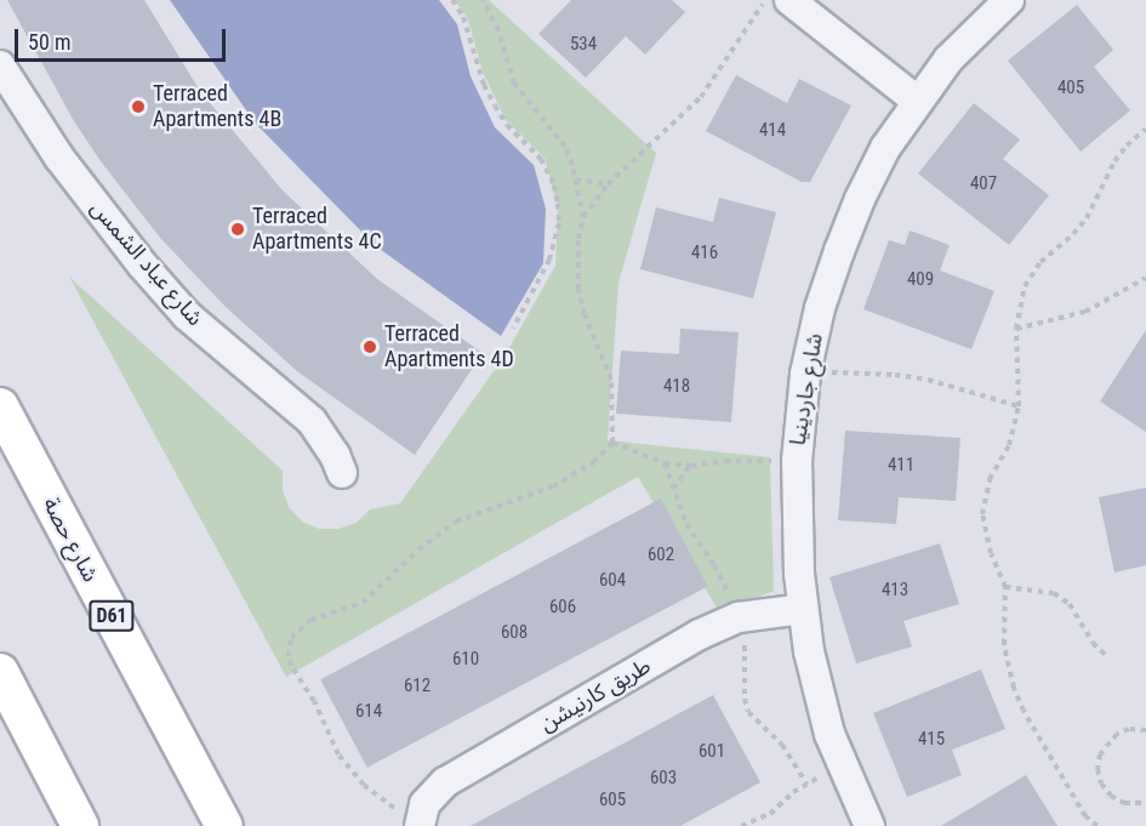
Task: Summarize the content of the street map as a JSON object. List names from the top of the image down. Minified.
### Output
{"streets":{"main road":["شارع حصة","D61"],"street":["شارع عباد الشمس","شارع جاردينيا","طريق كارنيشن"]},"crossings":[["شارع جاردينيا","طريق كارنيشن"]],"places":["Terraced Apartments 4B","Terraced Apartments 4C","Terraced Apartments 4D"],"house_numbers":["534","405","414","407","416","409","418","411","602","604","413","606","608","610","612","614","415","601","603","605"],"scale_bar":"50 m"}
